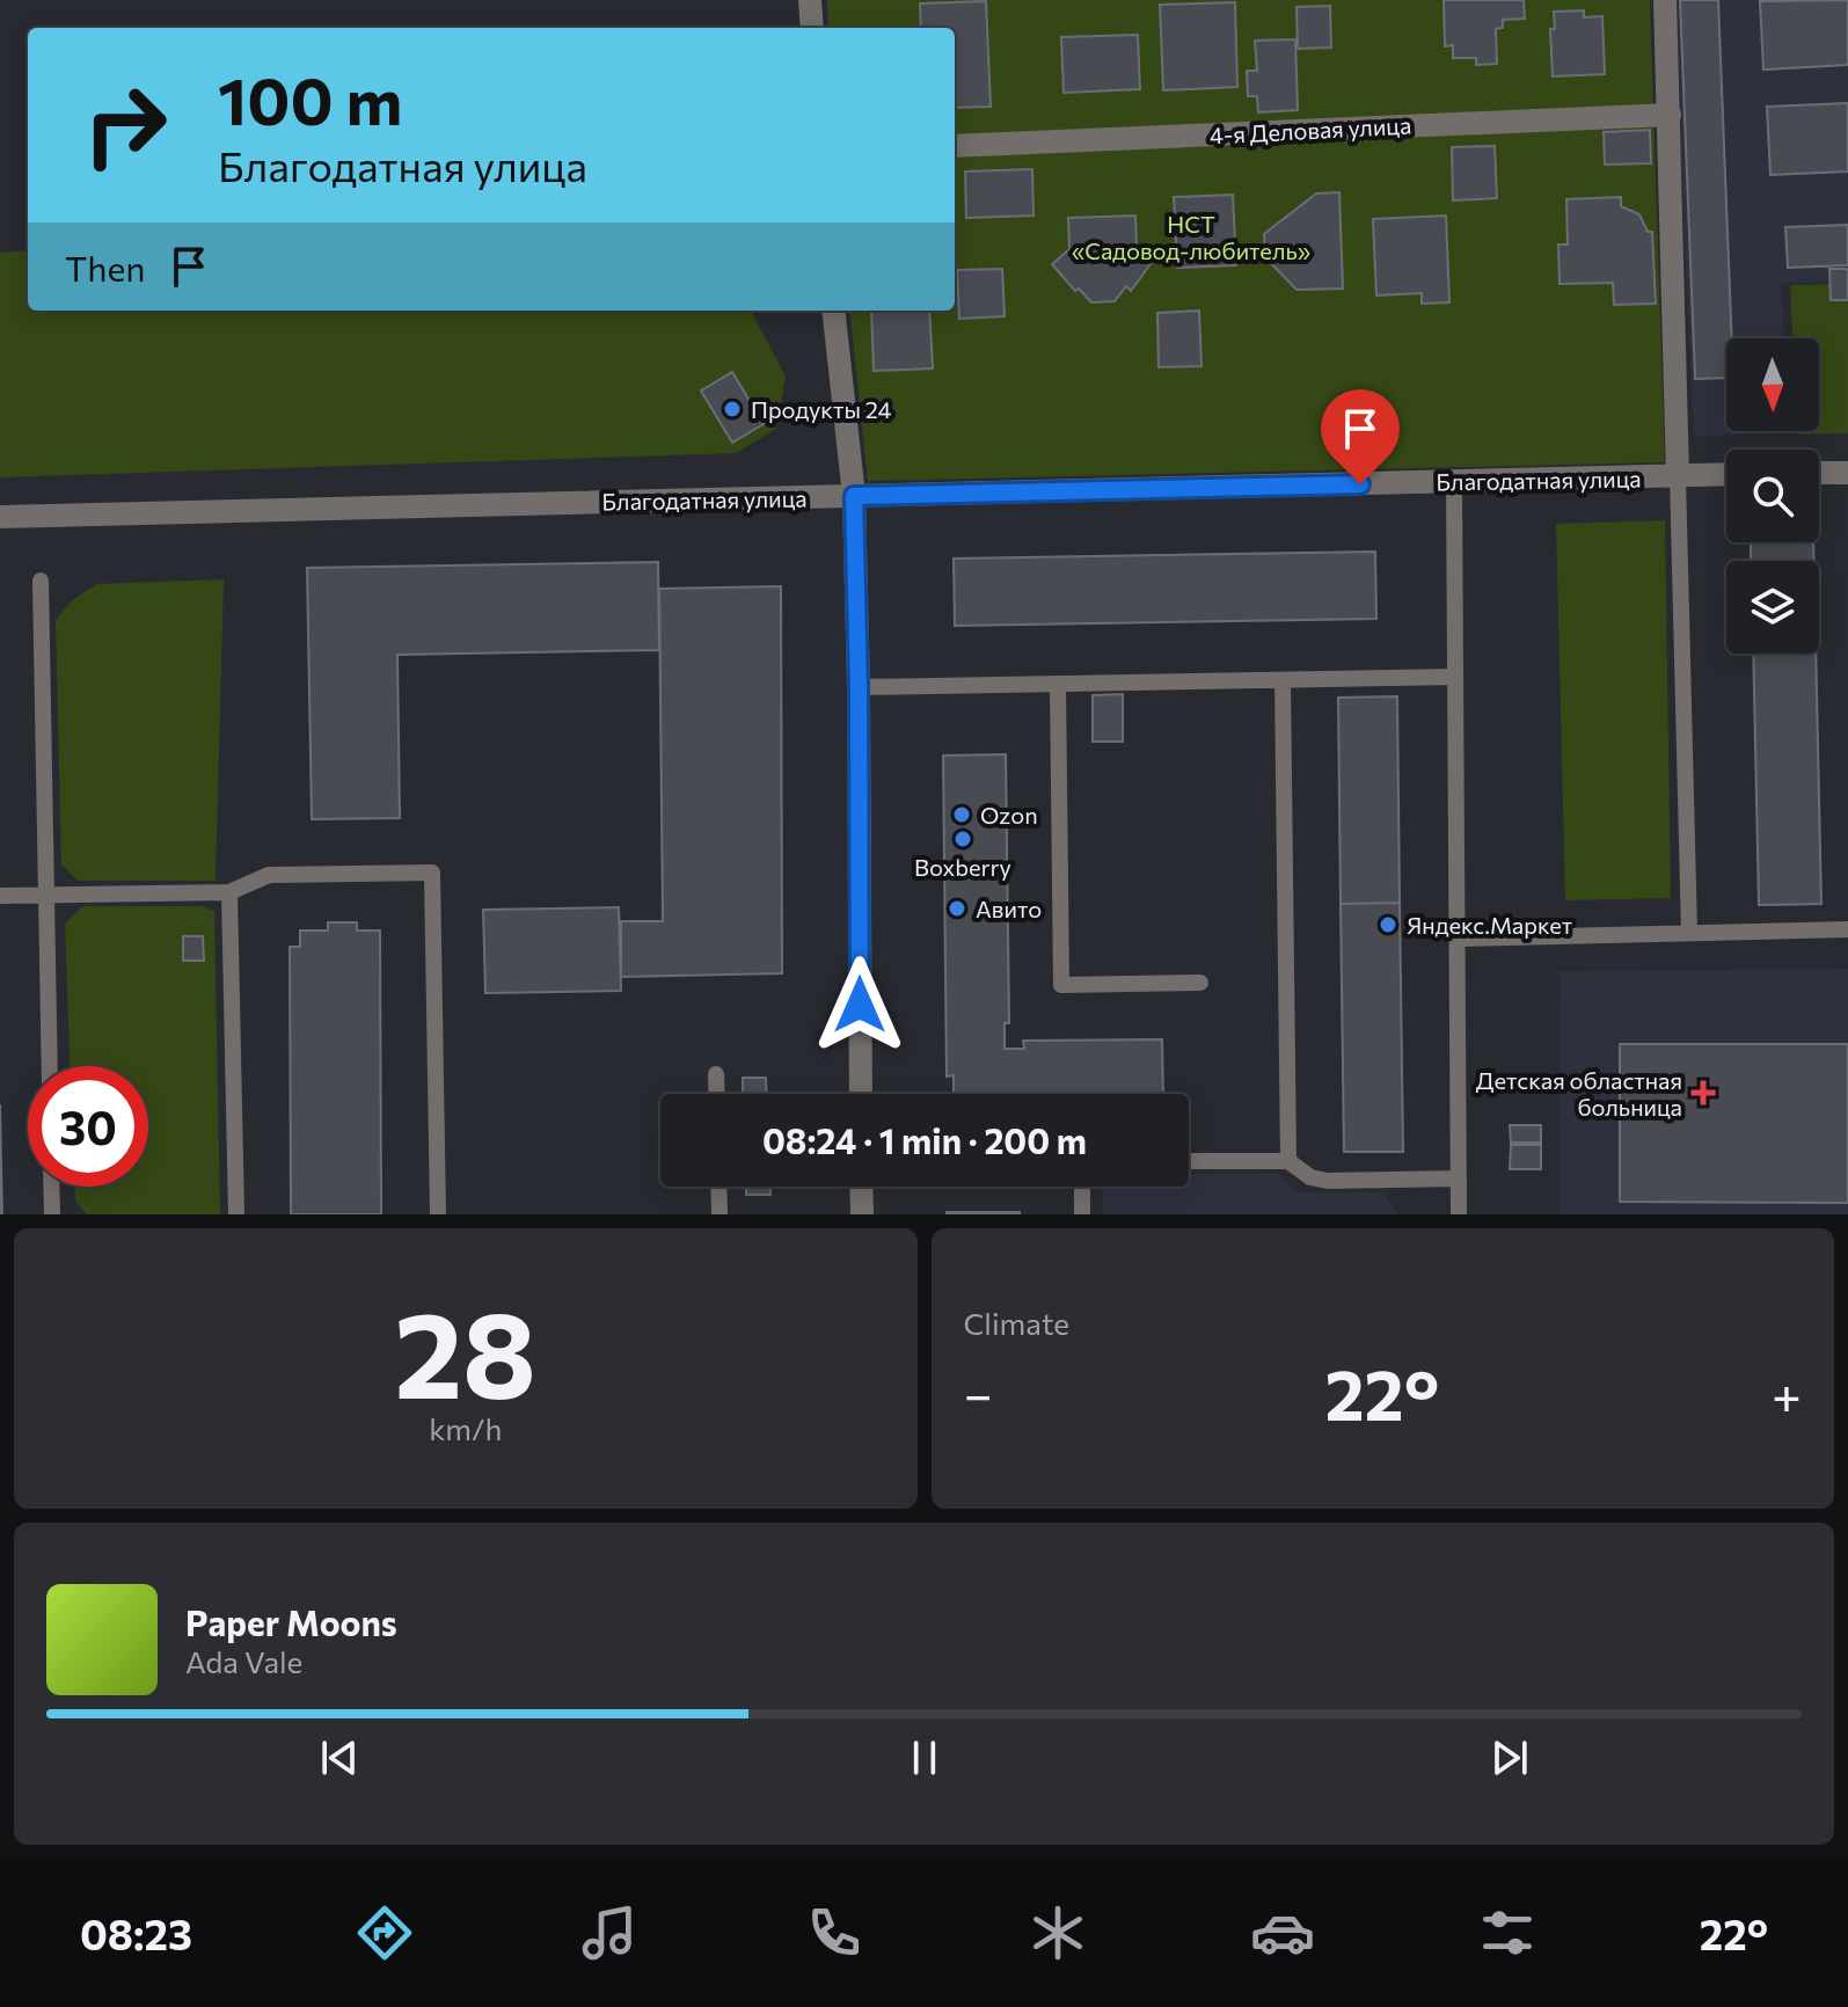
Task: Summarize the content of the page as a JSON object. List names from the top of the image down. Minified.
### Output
{"streets":{"street":["4-я Деловая улица","Благодатная улица"]},"parks":["НСТ «Садовод-любитель»"],"places":{"other":["Продукты 24","Ozon","Boxberry","Авито","Яндекс.Маркет"],"health":["Детская областная больница"]},"north":"bottom","page":{"turn":["100 m","Благодатная улица"],"then":"Then","limit":"30","trip":"08:24 · 1 min · 200 m","tile":[["28","km/h"],"Climate"],"heat":["−","22°","+"],"song":["Paper Moons","Ada Vale"],"tabs":["08:23","22°"]}}
